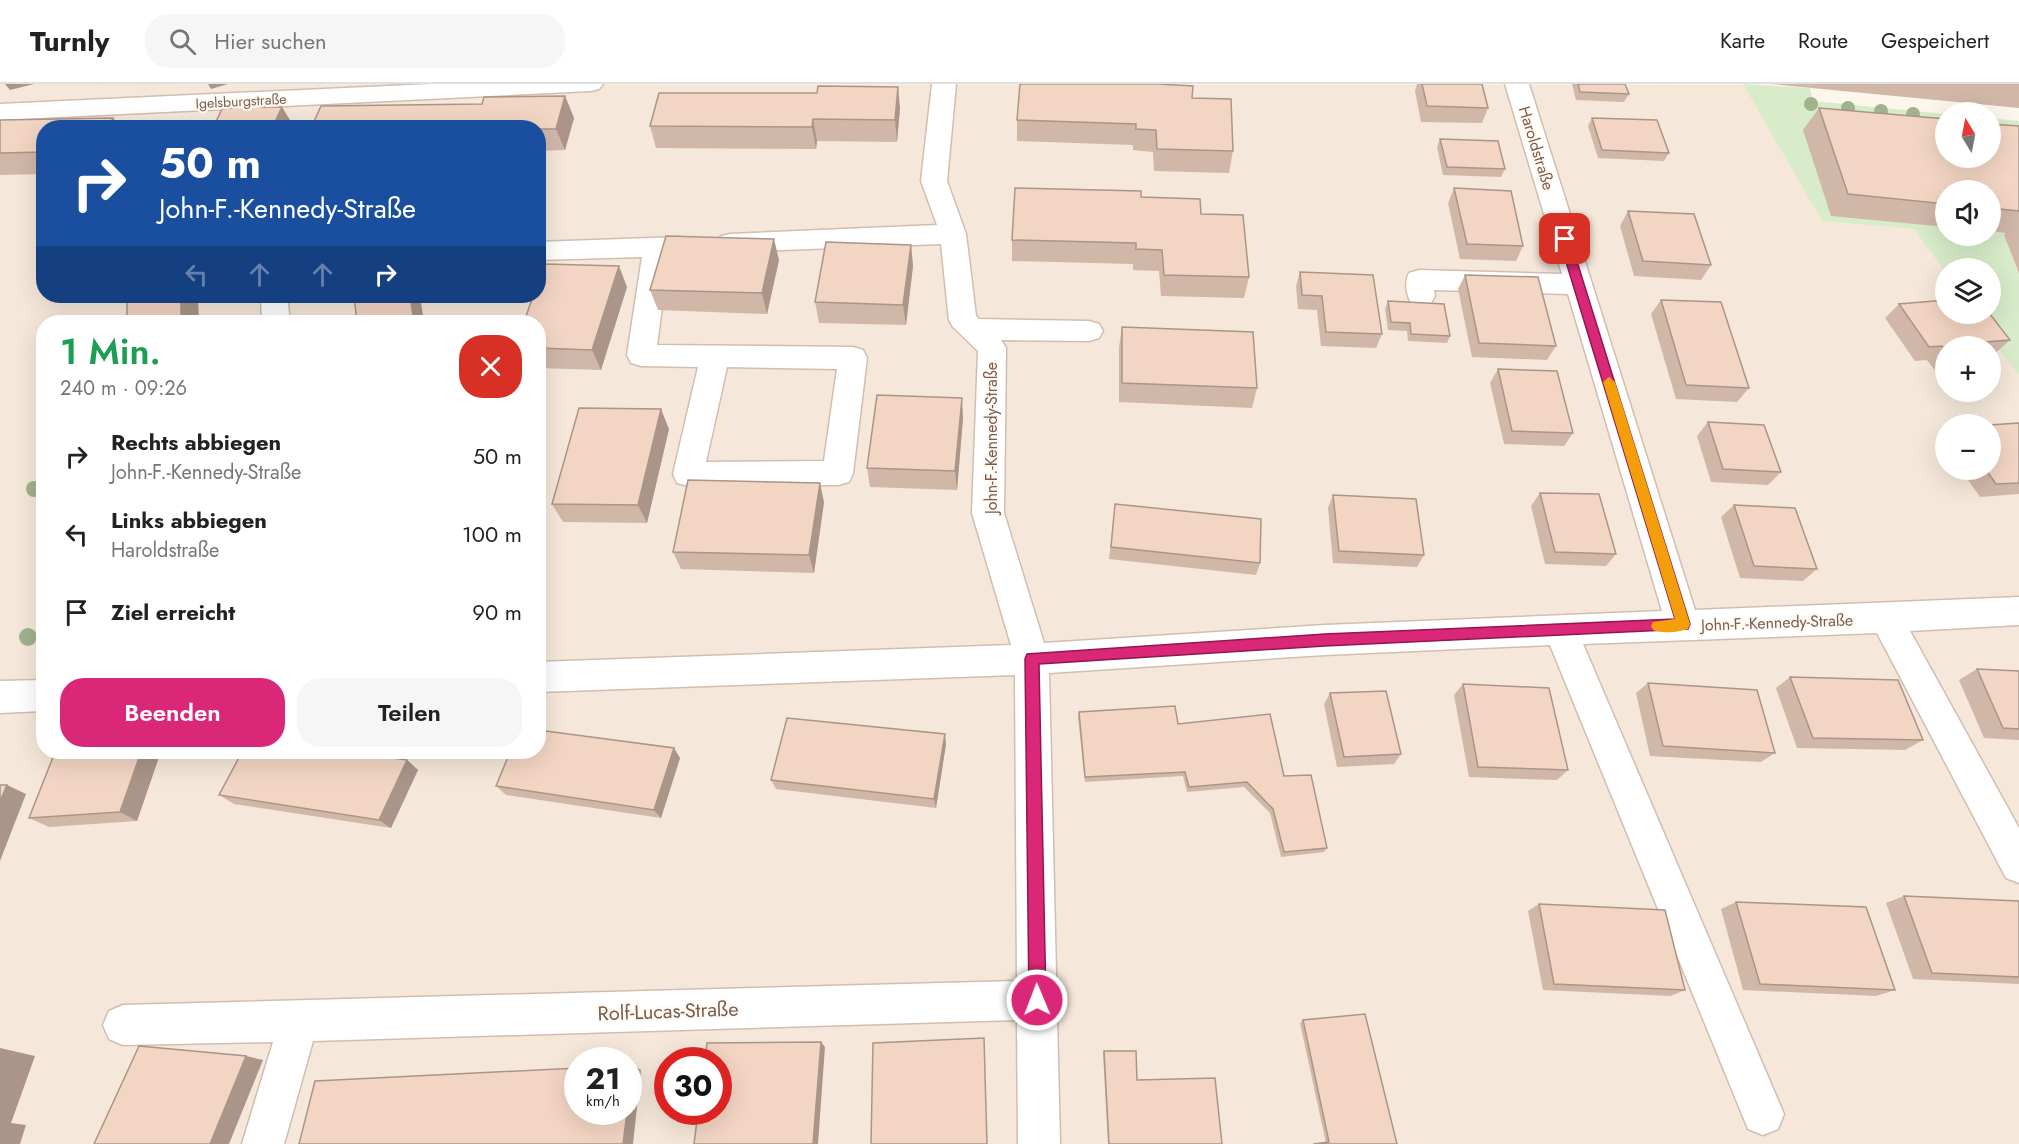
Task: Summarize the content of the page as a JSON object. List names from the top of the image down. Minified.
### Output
{"streets":{"street":["Igelsburgstraße","Haroldstraße","John-F.-Kennedy-Straße","Rolf-Lucas-Straße"]},"crossings":[["Haroldstraße","John-F.-Kennedy-Straße"]],"north":"top","page":{"header":"Turnly","search":"Hier suchen","nav":["Karte","Route","Gespeichert"],"map_buttons":["+","−"],"turn":["50 m","John-F.-Kennedy-Straße"],"heading":["1 Min.","240 m · 09:26"],"list":[{"name":"Rechts abbiegen","note":"John-F.-Kennedy-Straße","value":"50 m"},{"name":"Links abbiegen","note":"Haroldstraße","value":"100 m"},{"name":"Ziel erreicht","value":"90 m"}],"buttons":["Beenden","Teilen"],"speed":"21 km/h","limit":"30"}}
